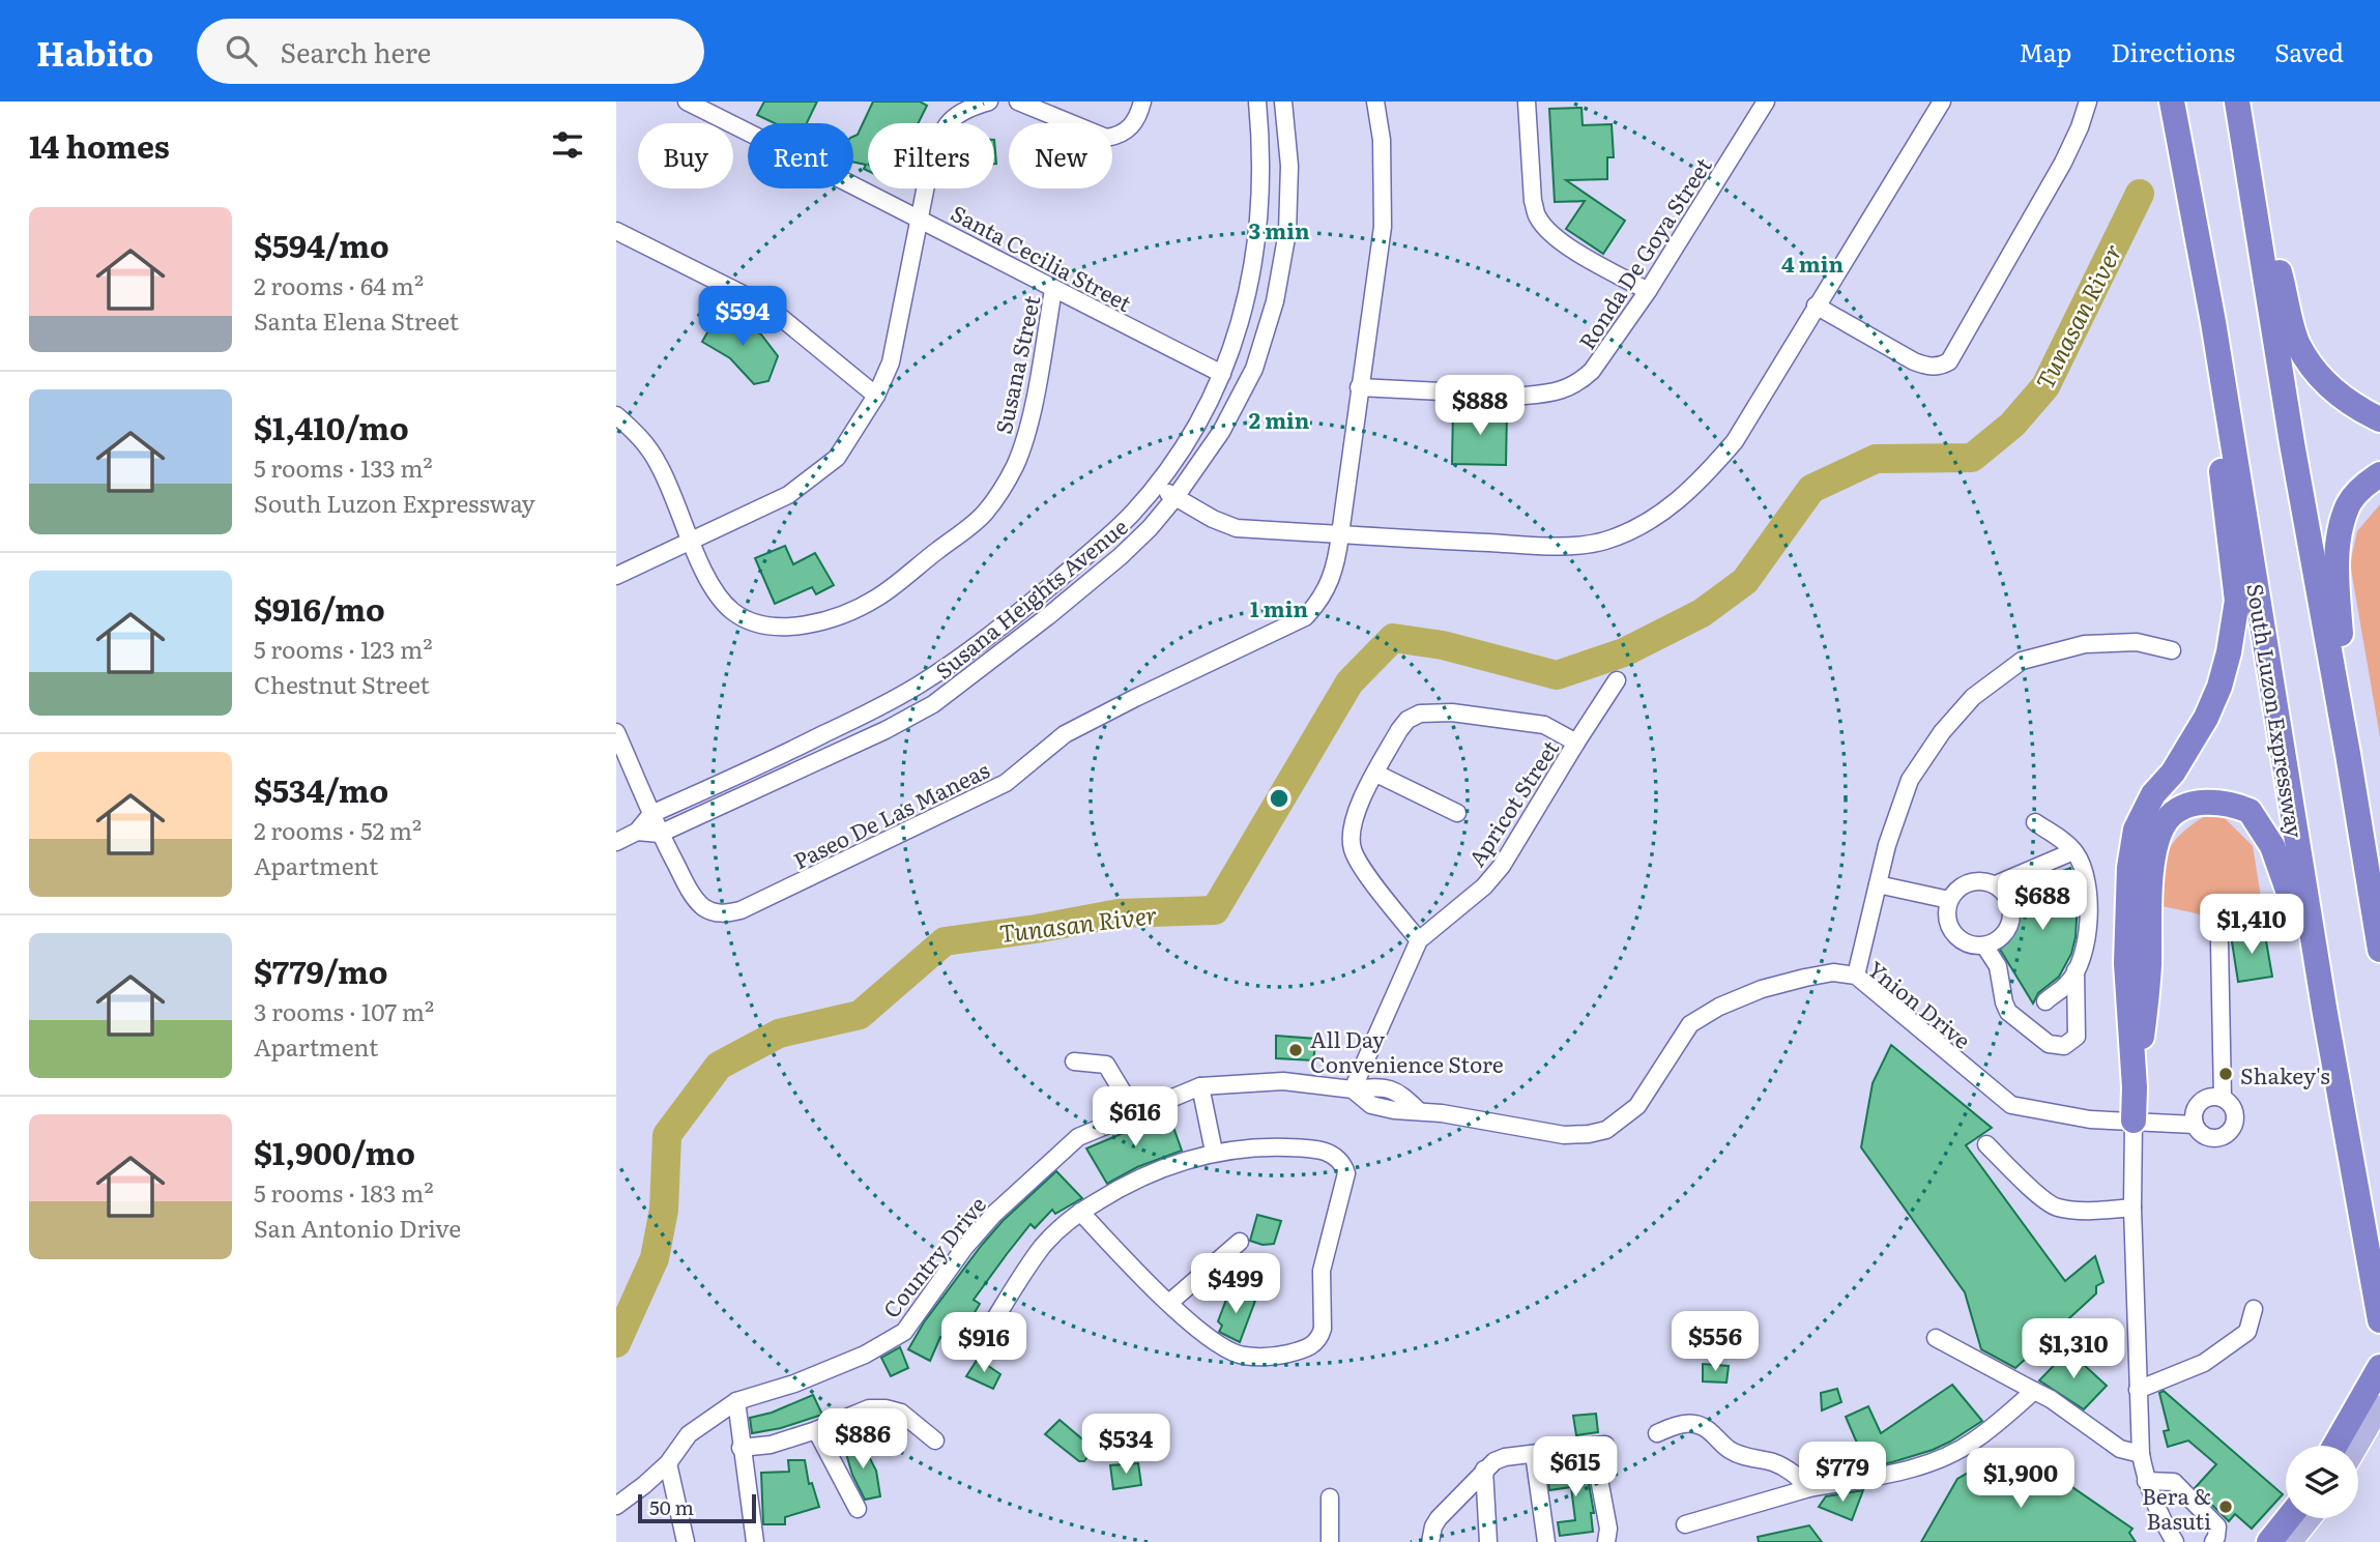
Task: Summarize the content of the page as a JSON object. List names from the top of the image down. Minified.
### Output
{"streets":{"highway":["South Luzon Expressway"],"street":["Ronda De Goya Street","Santa Cecilia Street","Susana Street","Susana Heights Avenue","Apricot Street","Paseo De Las Maneas","Ynion Drive","Country Drive"]},"crossings":[["Ronda De Goya Street","Paseo De Las Maneas"],["Santa Cecilia Street","Susana Street"],["Santa Cecilia Street","Susana Heights Avenue"],["Susana Heights Avenue","Paseo De Las Maneas"],["Apricot Street","Country Drive"],["Ynion Drive","Country Drive"]],"water":["Tunasan River"],"places":["All Day Convenience Store","Shakey's","Bera & Basuti"],"scale_bar":"50 m","page":{"header":"Habito","search":"Search here","nav":["Map","Directions","Saved"],"heading":"14 homes","chip":["Buy","Rent","Filters","New"],"list":[{"name":"$594/mo","note":"2 rooms · 64 m² · Santa Elena Street"},{"name":"$1,410/mo","note":"5 rooms · 133 m² · South Luzon Expressway"},{"name":"$916/mo","note":"5 rooms · 123 m² · Chestnut Street"},{"name":"$534/mo","note":"2 rooms · 52 m² · Apartment"},{"name":"$779/mo","note":"3 rooms · 107 m² · Apartment"},{"name":"$1,900/mo","note":"5 rooms · 183 m² · San Antonio Drive"}],"price":["$594","$888","$688","$1,410","$616","$499","$556","$916","$1,310","$886","$534","$615","$779","$1,900"],"scale":"50 m"},"rings":["3 min","4 min","2 min","1 min"]}
